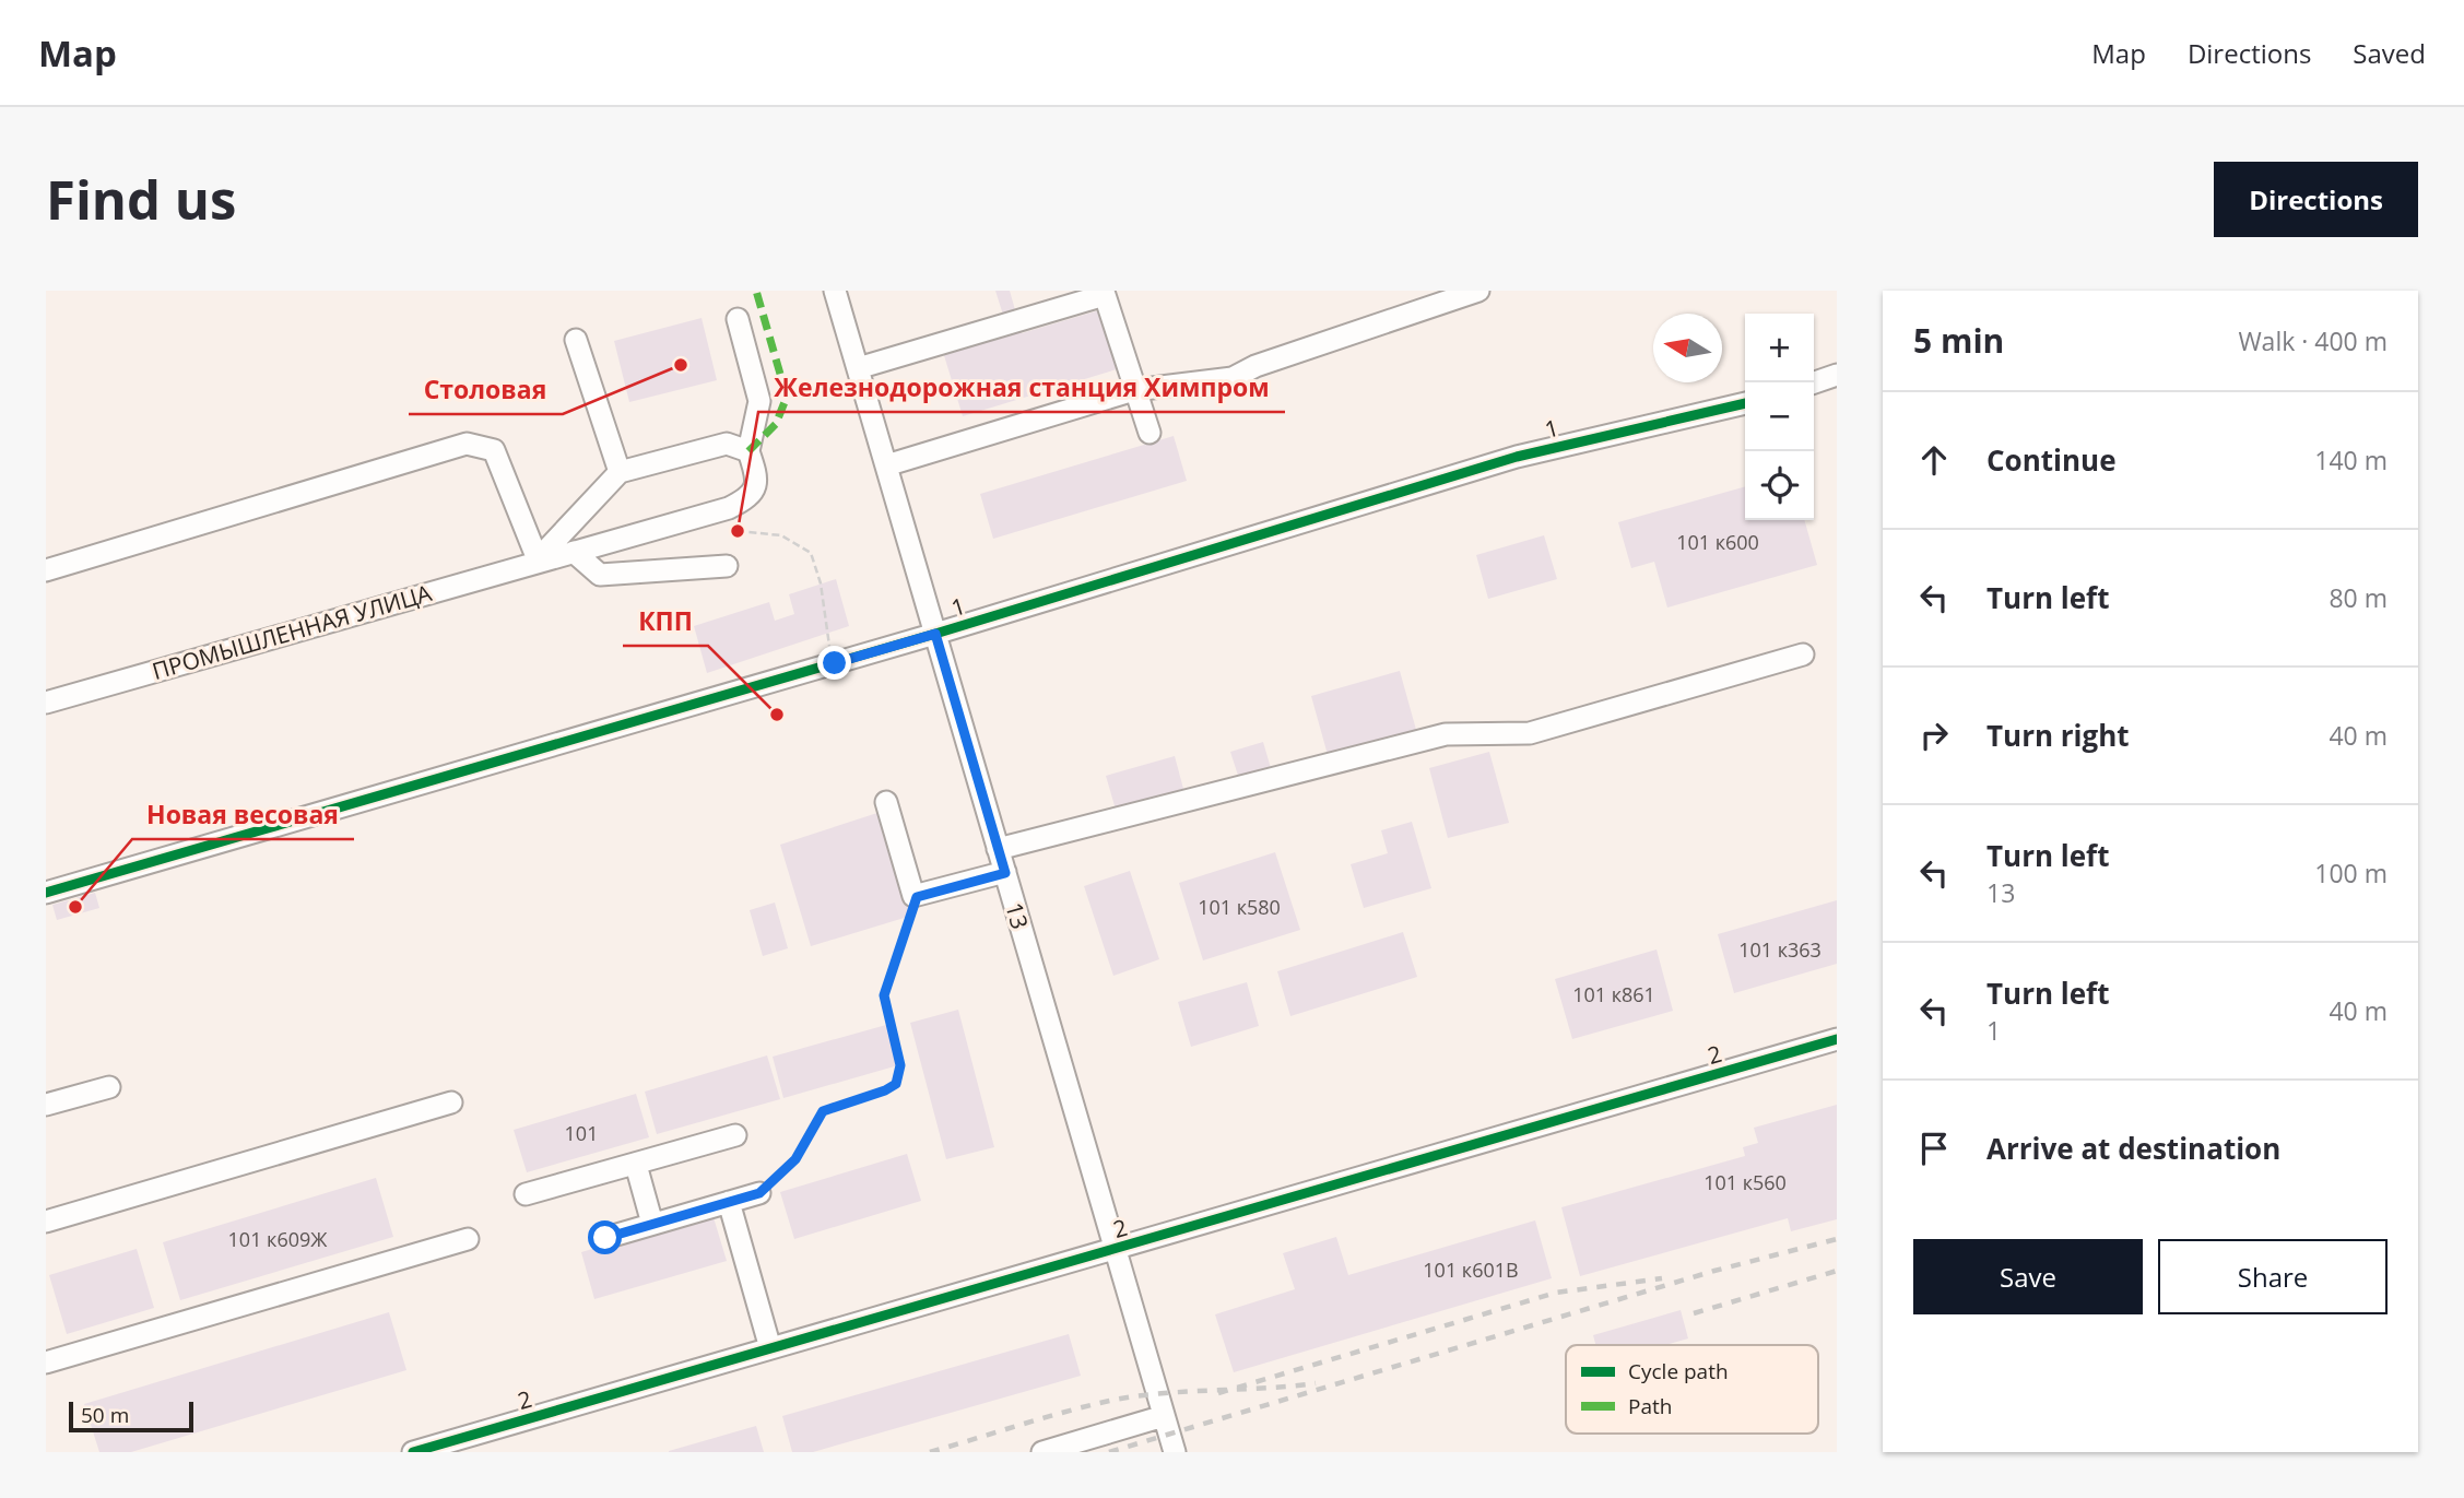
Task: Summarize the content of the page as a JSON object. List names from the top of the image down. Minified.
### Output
{"streets":{"street":["1","ПРОМЫШЛЕННАЯ УЛИЦА","13","2"]},"crossings":[["1","13"],["13","2"]],"places":["Столовая","Железнодорожная станция Химпром","КПП","Новая весовая"],"house_numbers":["101 к600","101 к580","101 к363","101 к861","101","101 к560","101 к609Ж","101 к601В"],"legend":["Cycle path","Path"],"scale_bar":"50 m","north":"left","page":{"header":"Map","nav":["Map","Directions","Saved"],"buttons":["Directions",["Save","Share"]],"title":"Find us","heading":["5 min","Walk · 400 m"],"map_buttons":["+","−"],"list":[["Continue","140 m"],["Turn left","80 m"],["Turn right","40 m"],["Turn left","13","100 m"],["Turn left","1","40 m"],"Arrive at destination"],"scale":"50 m"}}
